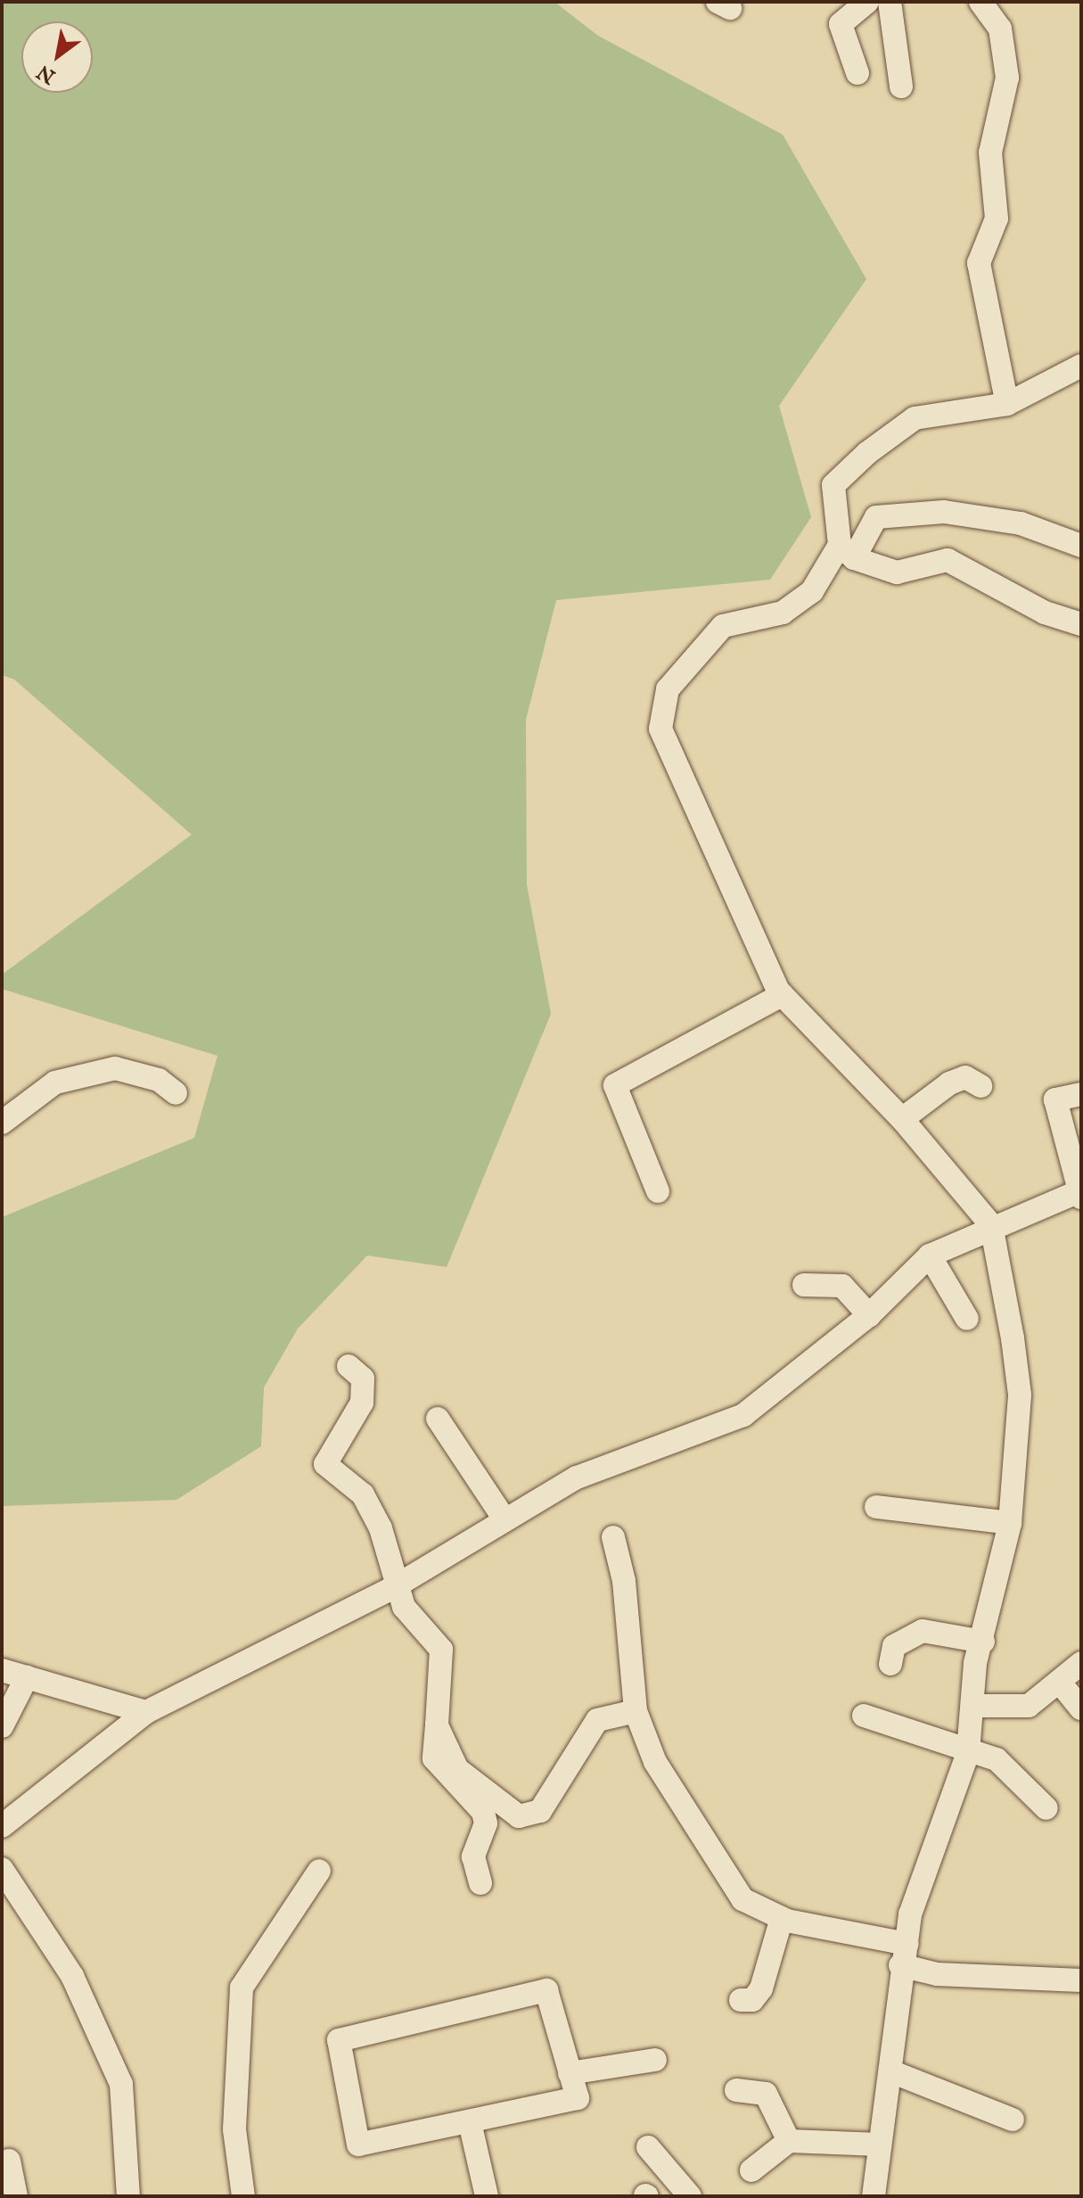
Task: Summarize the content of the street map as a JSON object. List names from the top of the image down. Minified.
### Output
{"north":"bottom left"}
